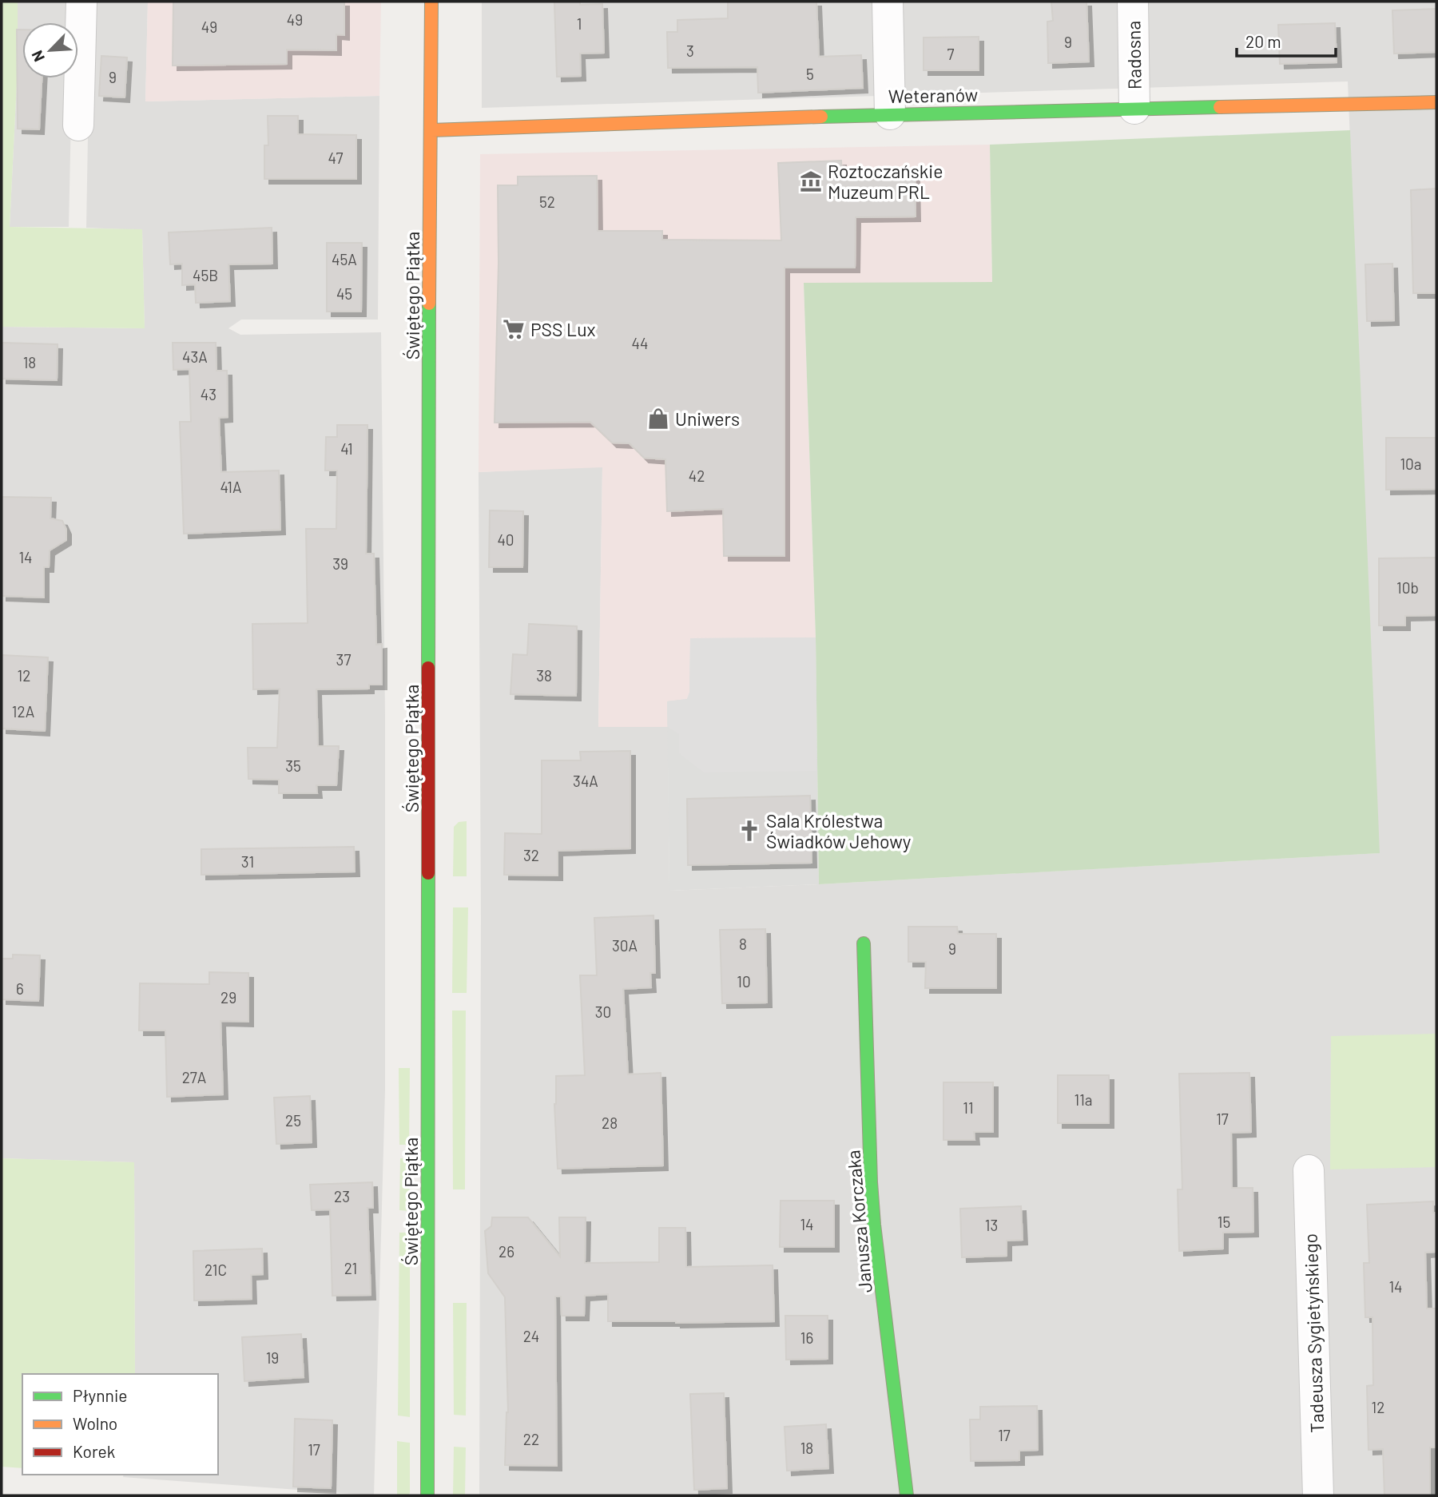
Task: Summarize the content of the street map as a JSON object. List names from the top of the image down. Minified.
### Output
{"streets":{"street":["Radosna","Weteranów","Świętego Piątka","Janusza Korczaka","Tadeusza Sygietyńskiego"]},"crossings":[["Radosna","Weteranów"],["Weteranów","Świętego Piątka"]],"places":{"museum":["Roztoczańskie Muzeum PRL"],"supermarket":["PSS Lux"],"shop":["Uniwers"],"church":["Sala Królestwa Świadków Jehowy"]},"house_numbers":["49","1","49","9","3","7","5","9","47","52","45A","45B","45","44","43A","18","43","41","10a","42","41A","40","14","39","10b","37","12","38","12A","35","34A","32","31","8","30A","9","10","6","29","30","27A","11a","11","17","25","28","23","15","14","13","26","21","21C","14","24","16","19","12","17","22","18","17"],"legend":["Płynnie","Wolno","Korek"],"scale_bar":"20 m","north":"bottom left"}
